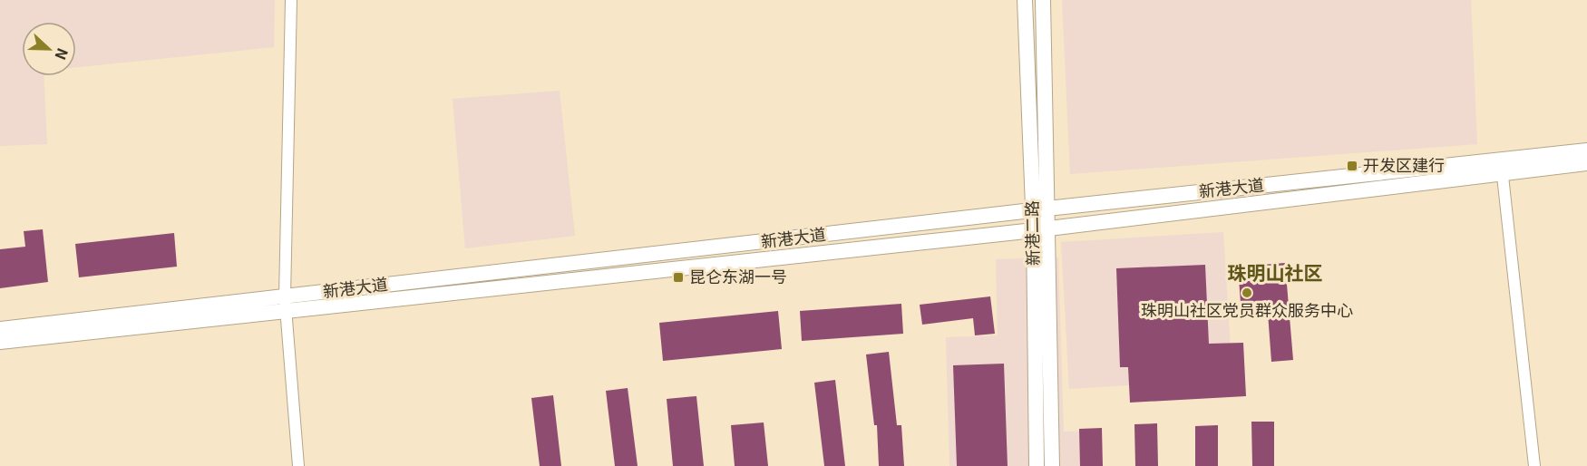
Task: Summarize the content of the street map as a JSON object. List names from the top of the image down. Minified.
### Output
{"streets":{"main road":["新港大道","新港二路"]},"crossings":[["新港大道","新港二路"]],"districts":["珠明山社区"],"places":{"transit":["开发区建行","昆仑东湖一号"],"other":["珠明山社区党员群众服务中心"]},"north":"right"}
